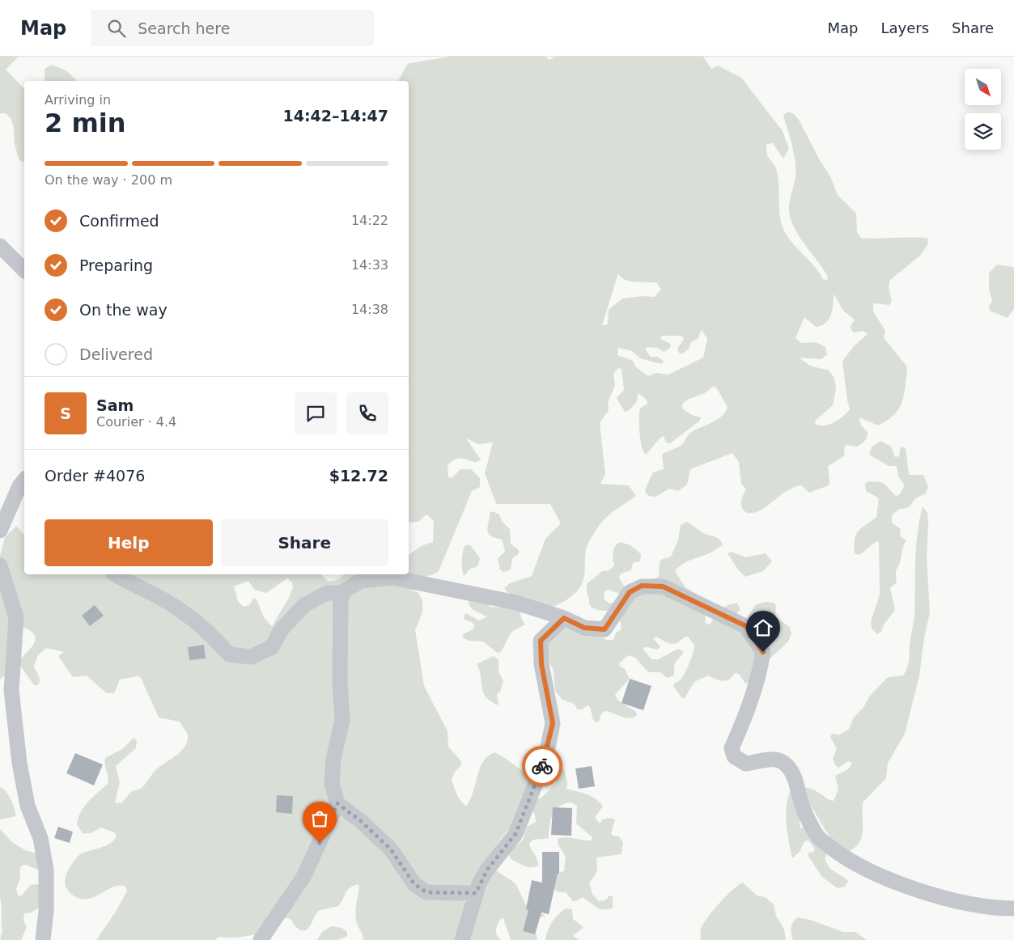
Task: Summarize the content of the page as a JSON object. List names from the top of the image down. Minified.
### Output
{"north":"bottom right","page":{"header":"Map","search":"Search here","nav":["Map","Layers","Share"],"heading":["2 min","Arriving in","14:42–14:47"],"panel":["Sam","Courier · 4.4","Order #4076","$12.72"],"bar":"On the way · 200 m","list":[["Confirmed","14:22"],["Preparing","14:33"],["On the way","14:38"],"Delivered"],"round":"S","buttons":["Help","Share"]}}
